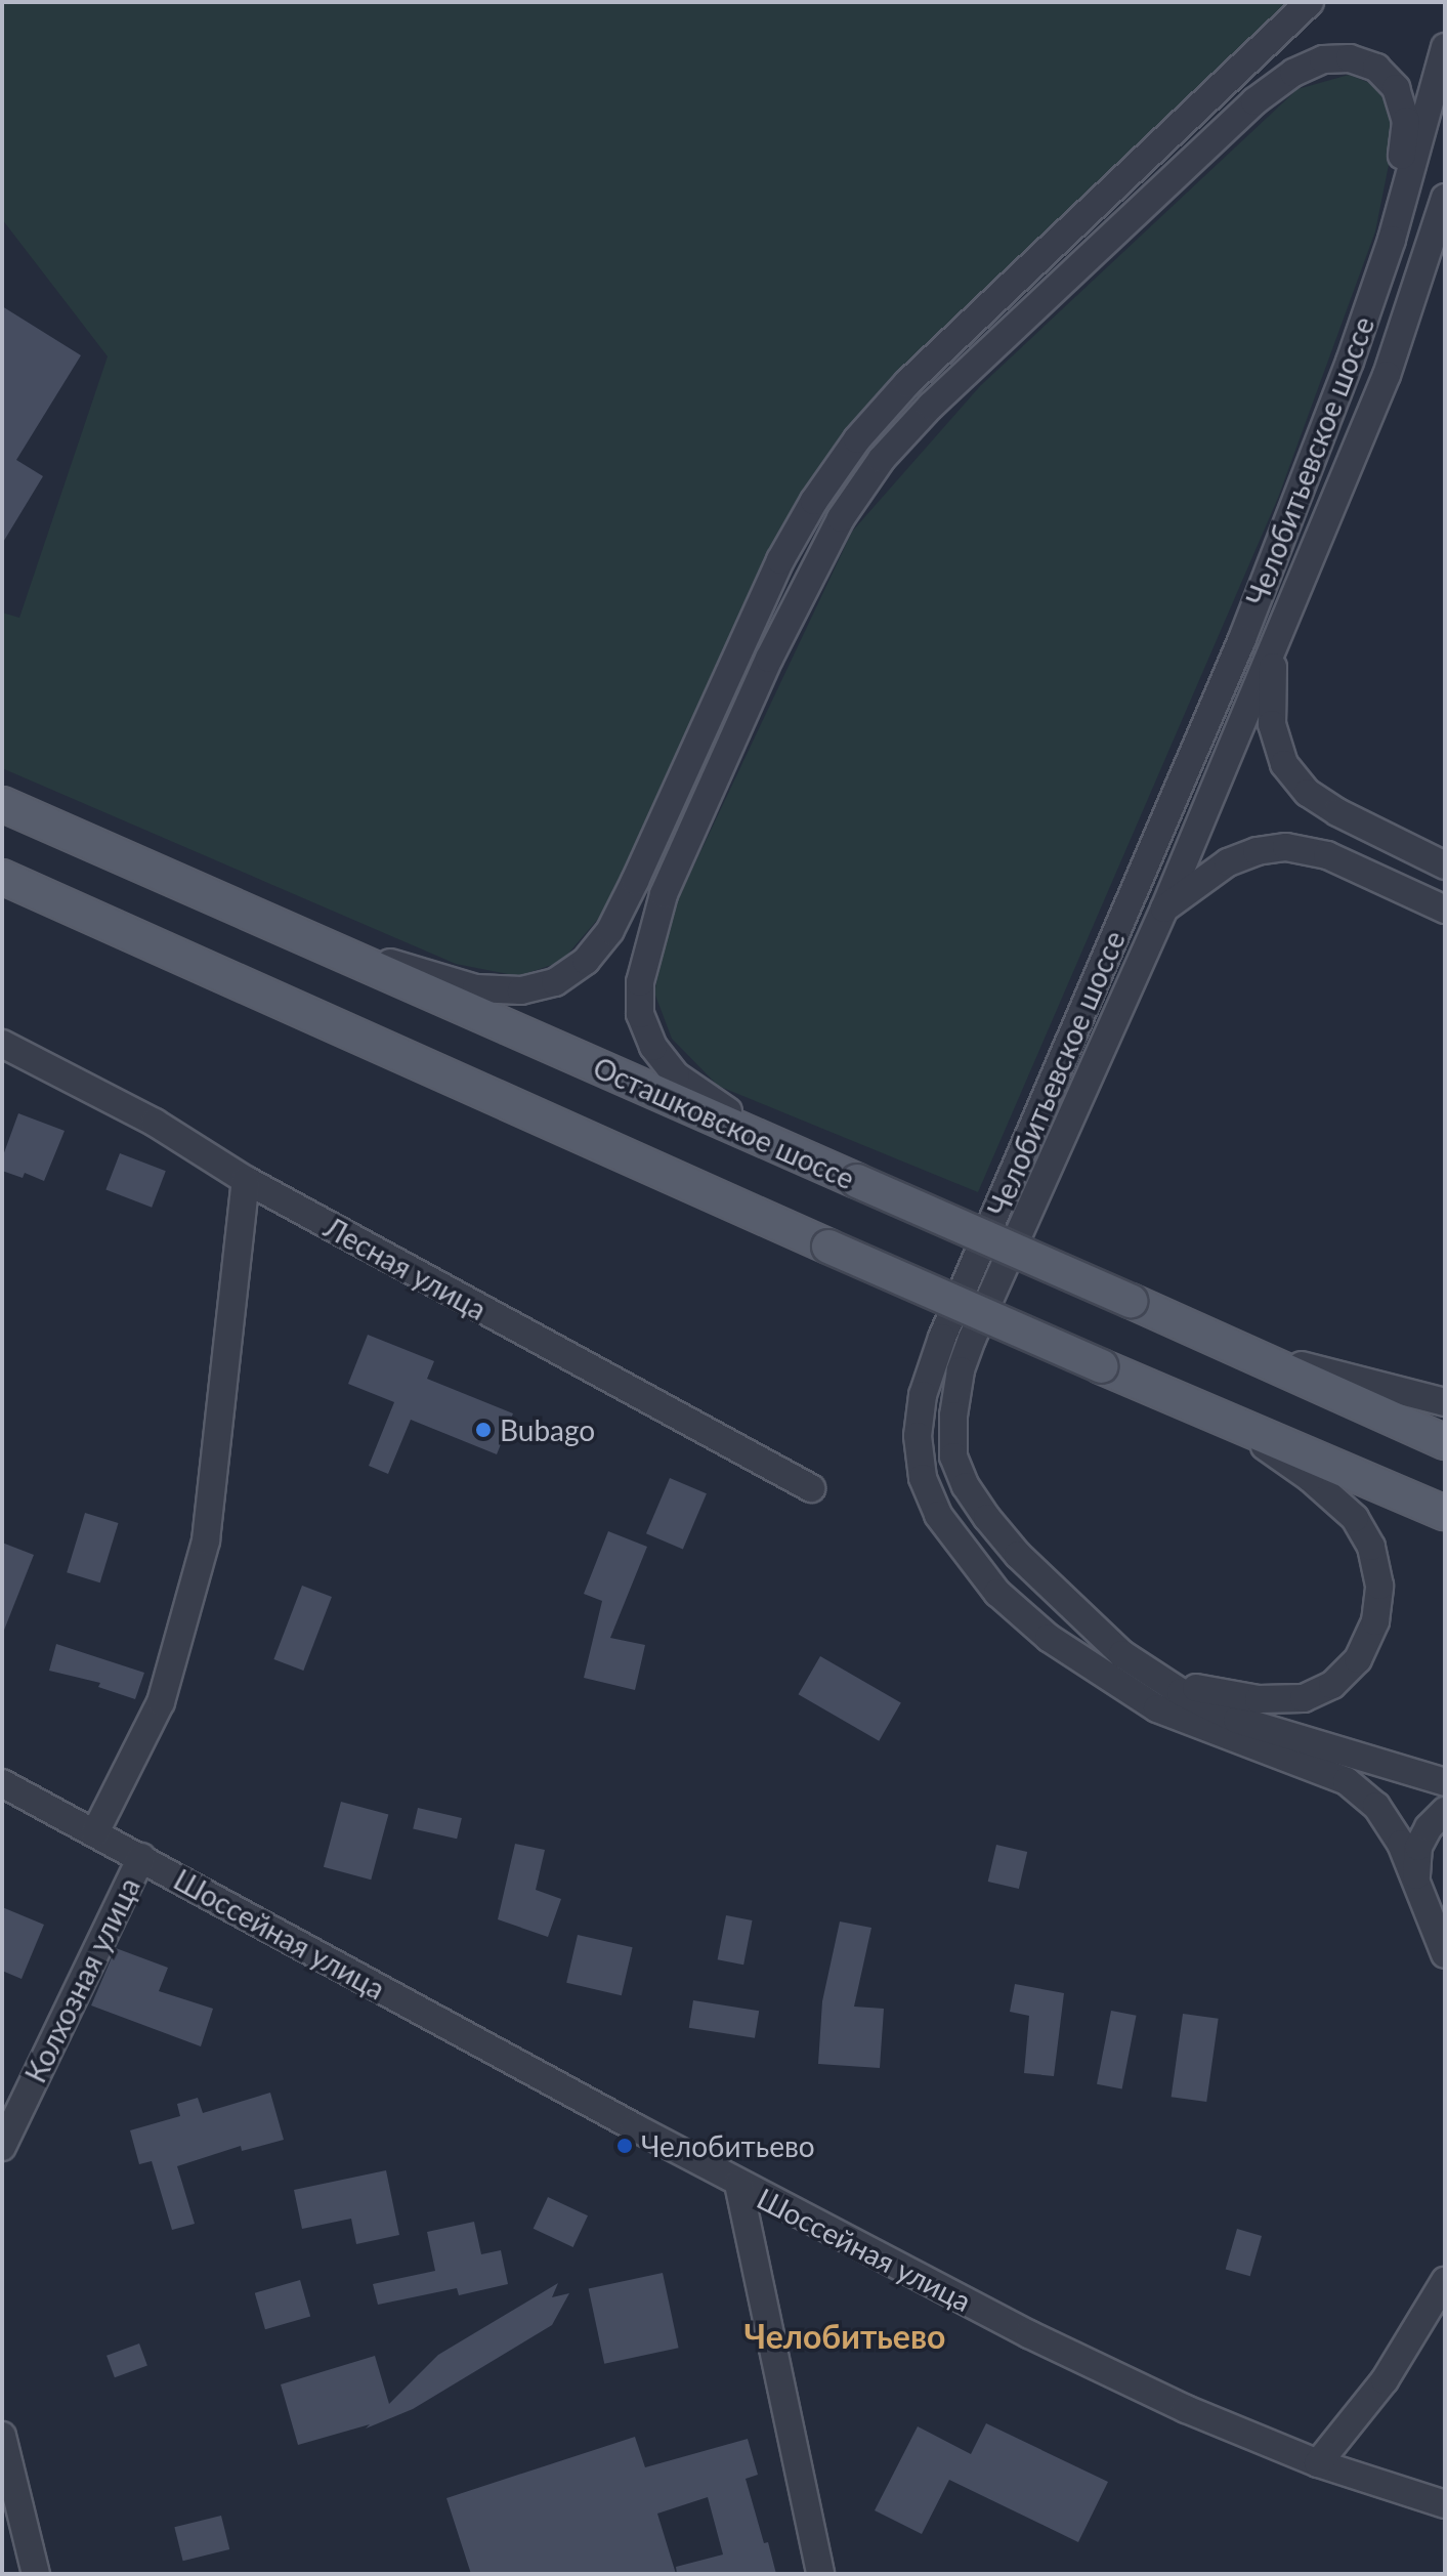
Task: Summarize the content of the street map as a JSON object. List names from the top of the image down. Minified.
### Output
{"streets":{"main road":["Осташковское шоссе"],"street":["Челобитьевское шоссе","Лесная улица","Шоссейная улица","Колхозная улица"]},"crossings":[["Шоссейная улица","Колхозная улица"]],"districts":["Челобитьево"],"places":["Bubago","Челобитьево"]}
